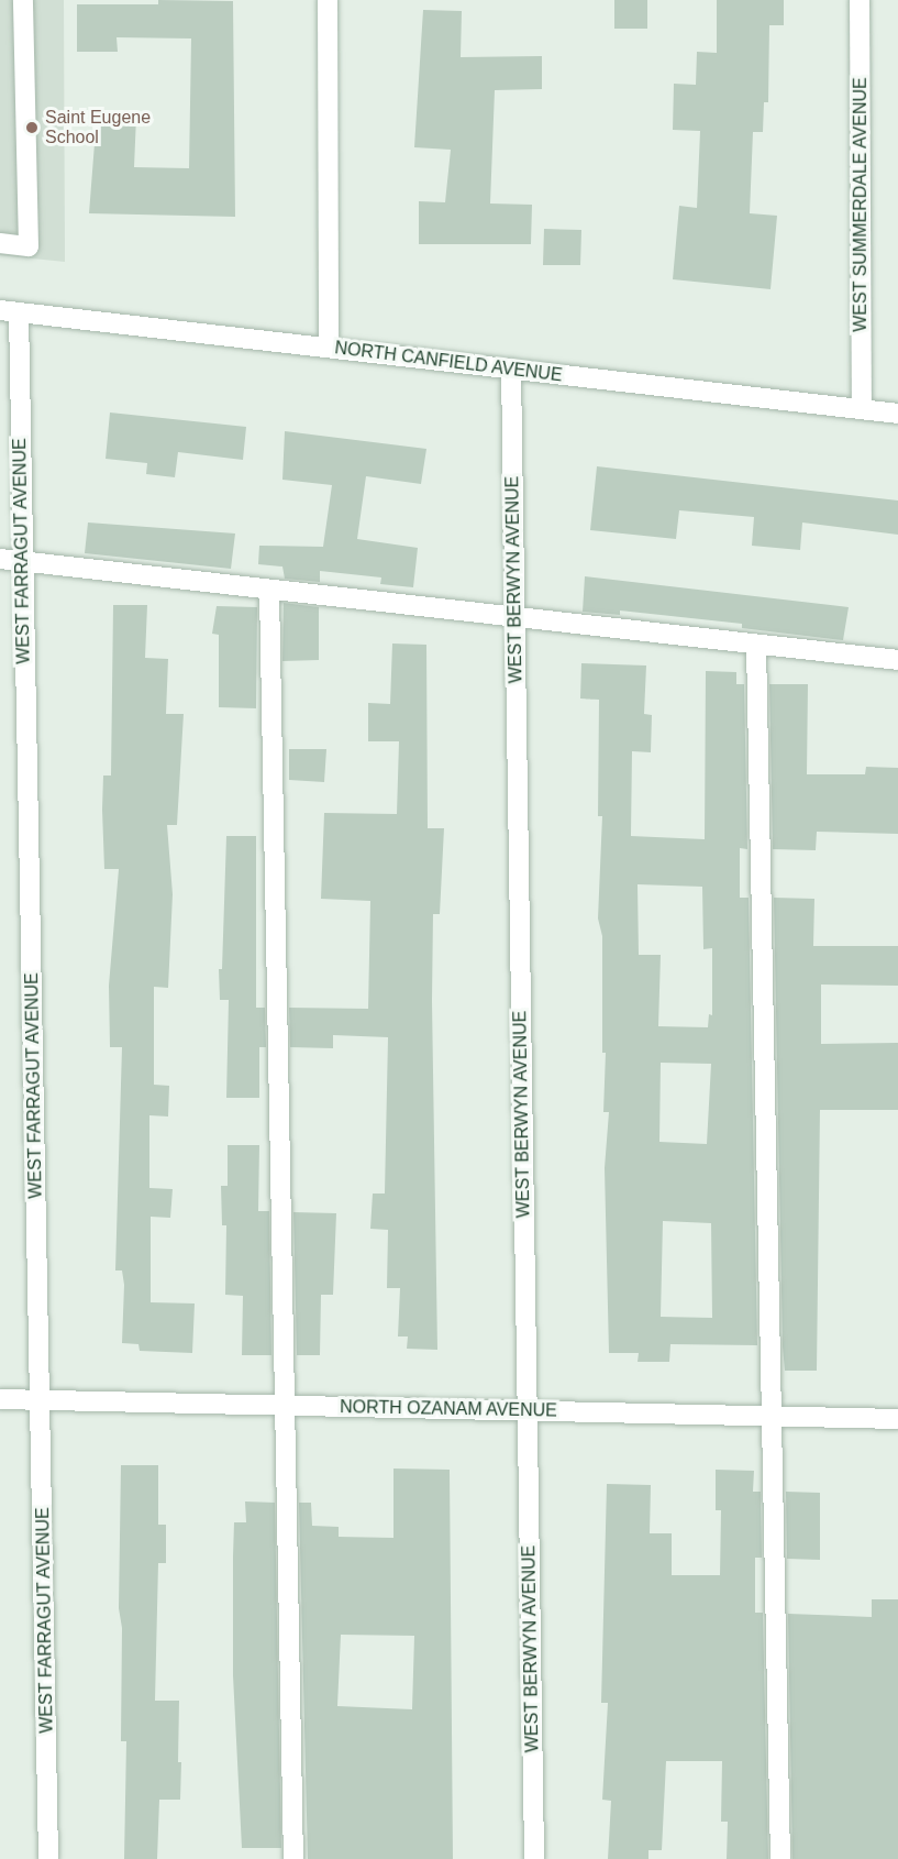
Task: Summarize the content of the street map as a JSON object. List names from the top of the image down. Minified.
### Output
{"streets":{"street":["WEST SUMMERDALE AVENUE","NORTH CANFIELD AVENUE","WEST FARRAGUT AVENUE","WEST BERWYN AVENUE","NORTH OZANAM AVENUE"]},"crossings":[["WEST SUMMERDALE AVENUE","NORTH CANFIELD AVENUE"],["NORTH CANFIELD AVENUE","WEST FARRAGUT AVENUE"],["NORTH CANFIELD AVENUE","WEST BERWYN AVENUE"],["WEST FARRAGUT AVENUE","NORTH OZANAM AVENUE"],["WEST BERWYN AVENUE","NORTH OZANAM AVENUE"]],"places":["Saint Eugene School"]}
